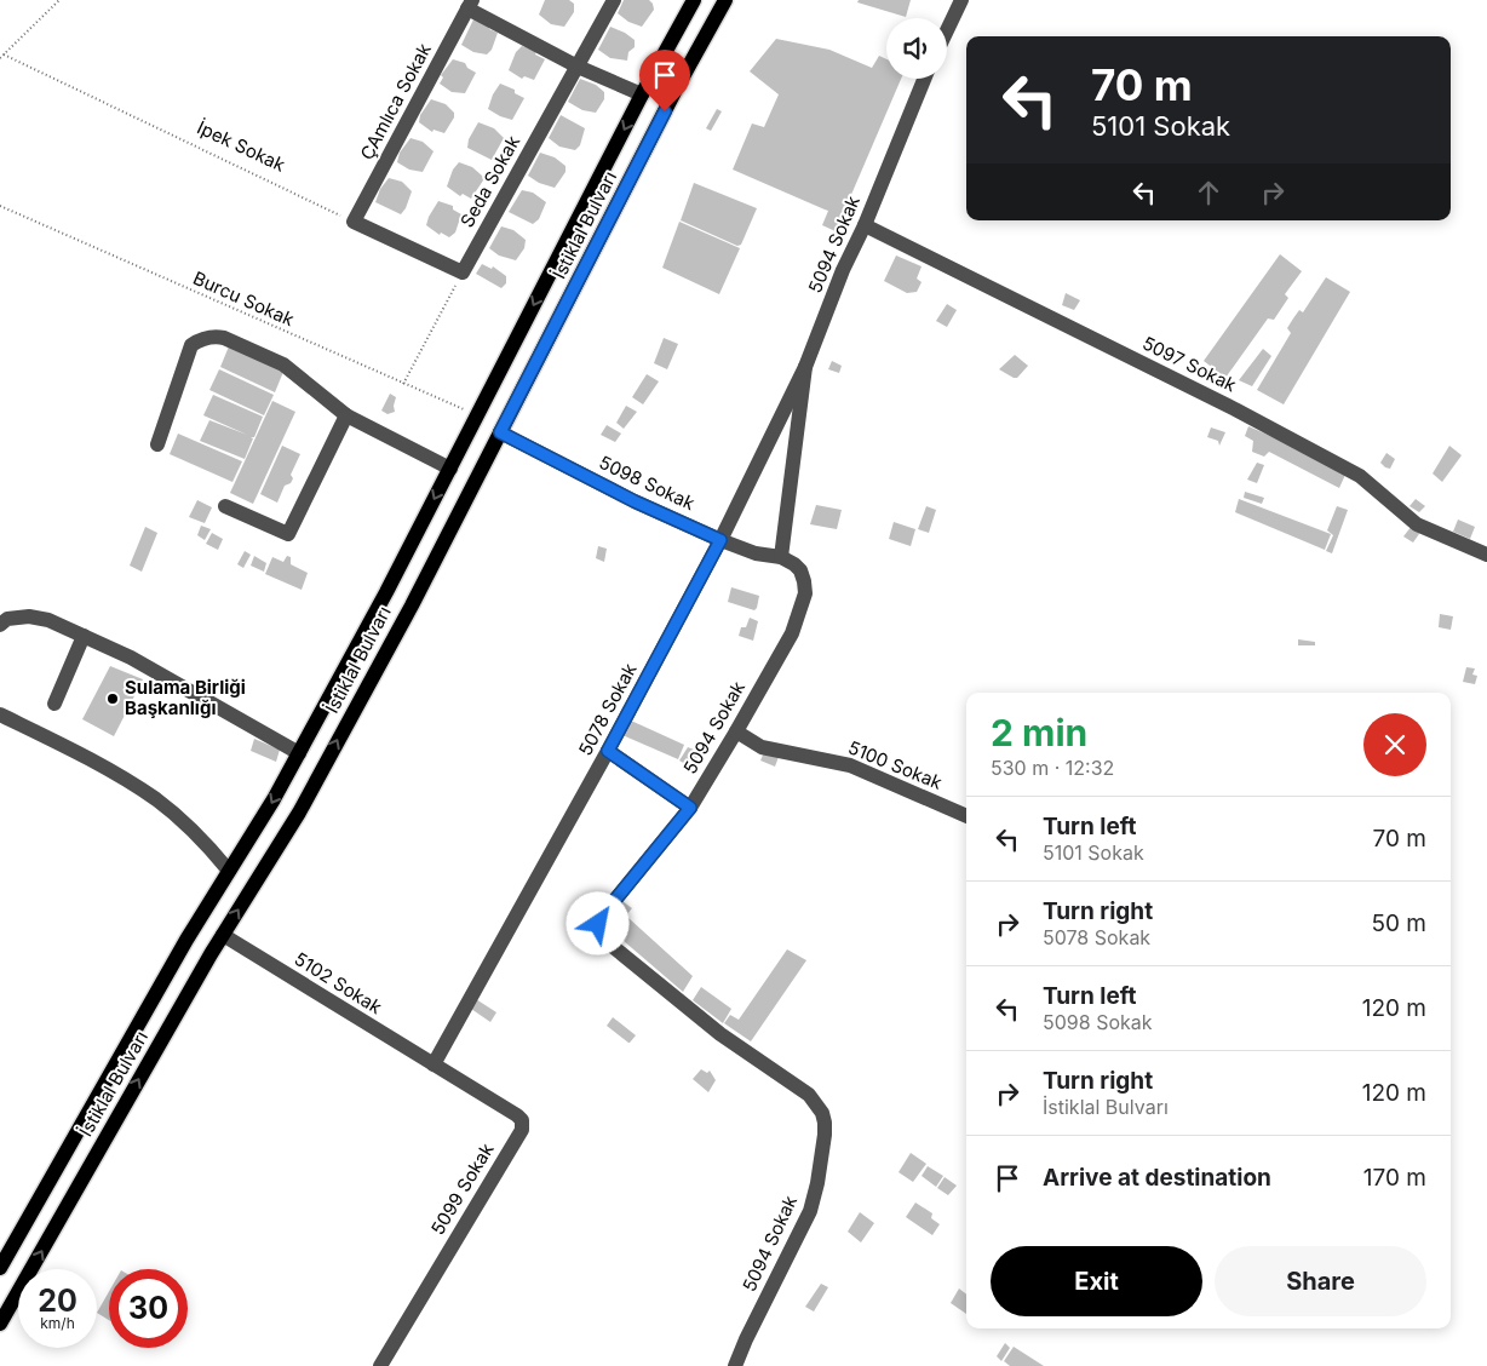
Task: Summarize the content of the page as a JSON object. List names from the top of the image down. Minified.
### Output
{"streets":{"main road":["İstiklal Bulvarı"],"street":["ÇAmlıca Sokak","Seda Sokak","5094 Sokak","5097 Sokak","5098 Sokak","5078 Sokak","5100 Sokak","5102 Sokak","5099 Sokak"],"path":["İpek Sokak","Burcu Sokak"]},"crossings":[["ÇAmlıca Sokak","İpek Sokak"],["İstiklal Bulvarı","Burcu Sokak"],["İstiklal Bulvarı","5098 Sokak"],["İstiklal Bulvarı","5102 Sokak"],["5094 Sokak","5097 Sokak"],["5094 Sokak","5098 Sokak"],["5094 Sokak","5078 Sokak"],["5094 Sokak","5100 Sokak"],["5098 Sokak","5078 Sokak"],["5078 Sokak","5102 Sokak"],["5078 Sokak","5099 Sokak"],["5102 Sokak","5099 Sokak"]],"places":["Sulama Birliği Başkanlığı"],"page":{"turn":["70 m","5101 Sokak"],"heading":["2 min","530 m · 12:32"],"list":[{"name":"Turn left","note":"5101 Sokak","value":"70 m"},{"name":"Turn right","note":"5078 Sokak","value":"50 m"},{"name":"Turn left","note":"5098 Sokak","value":"120 m"},{"name":"Turn right","note":"İstiklal Bulvarı","value":"120 m"},{"name":"Arrive at destination","value":"170 m"}],"buttons":["Exit","Share"],"speed":"20 km/h","limit":"30"}}
